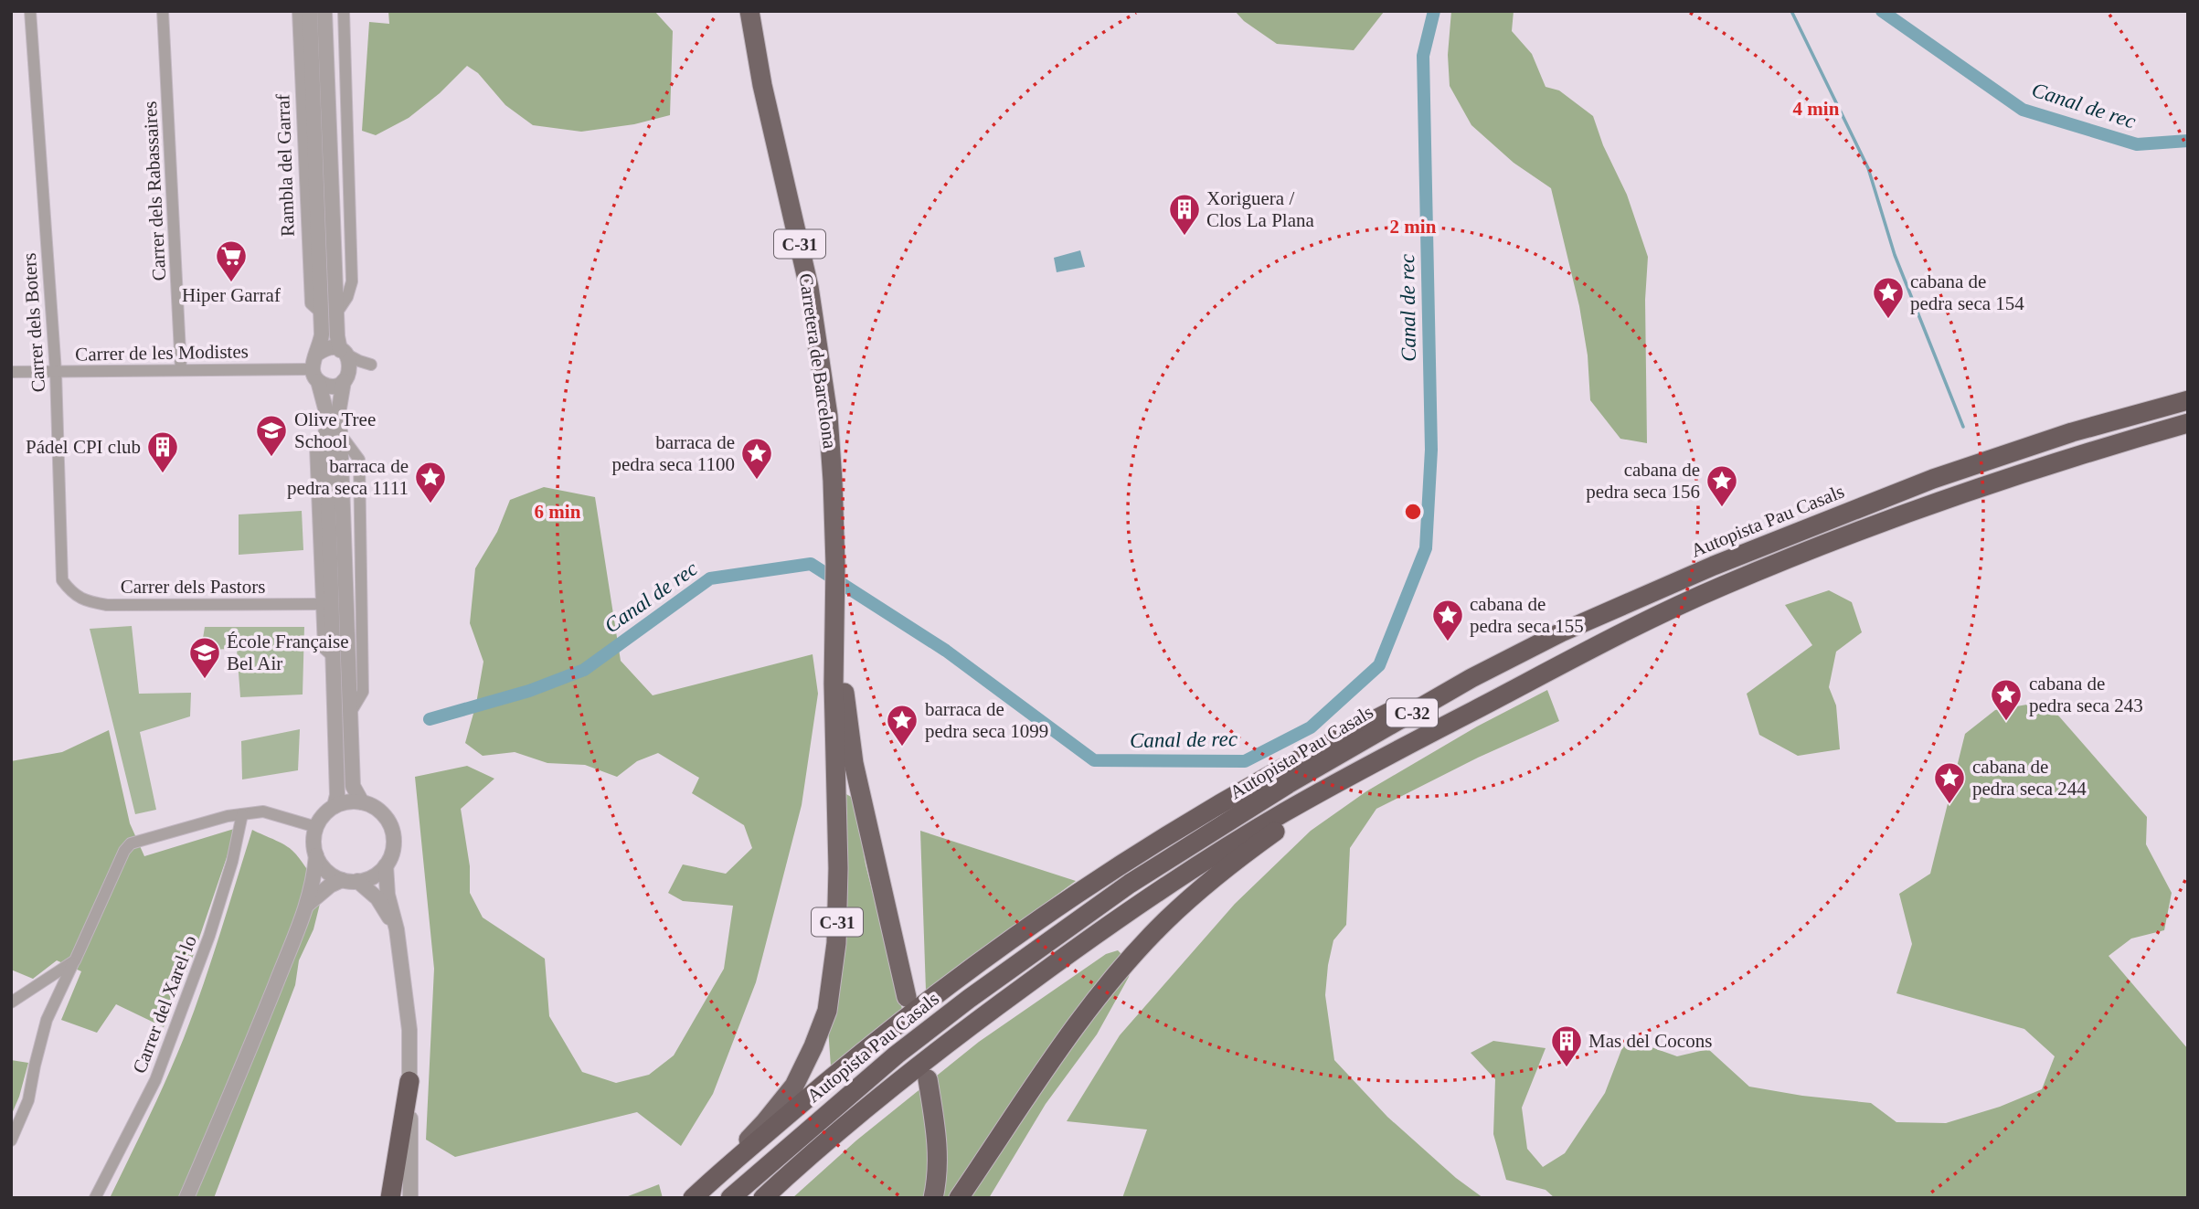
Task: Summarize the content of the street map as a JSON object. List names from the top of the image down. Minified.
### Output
{"streets":{"highway":["C-31","Carretera de Barcelona","Autopista Pau Casals","C-32"],"street":["Rambla del Garraf","Carrer dels Rabassaires","Carrer dels Boters","Carrer de les Modistes","Carrer dels Pastors","Carrer del Xarel·lo"]},"crossings":[["Rambla del Garraf","Carrer de les Modistes"],["Carrer dels Rabassaires","Carrer de les Modistes"],["C-31","Carretera de Barcelona"],["Carrer dels Boters","Carrer de les Modistes"],["Carrer dels Boters","Carrer dels Pastors"]],"water":["Canal de rec"],"places":{"building":["Xoriguera / Clos La Plana","Pádel CPI club","Mas del Cocons"],"supermarket":["Hiper Garraf"],"place":["cabana de pedra seca 154","barraca de pedra seca 1100","barraca de pedra seca 1111","cabana de pedra seca 156","cabana de pedra seca 155","cabana de pedra seca 243","barraca de pedra seca 1099","cabana de pedra seca 244"],"school or university":["Olive Tree School","École Française Bel Air"]},"rings":["4 min","2 min","6 min"]}
